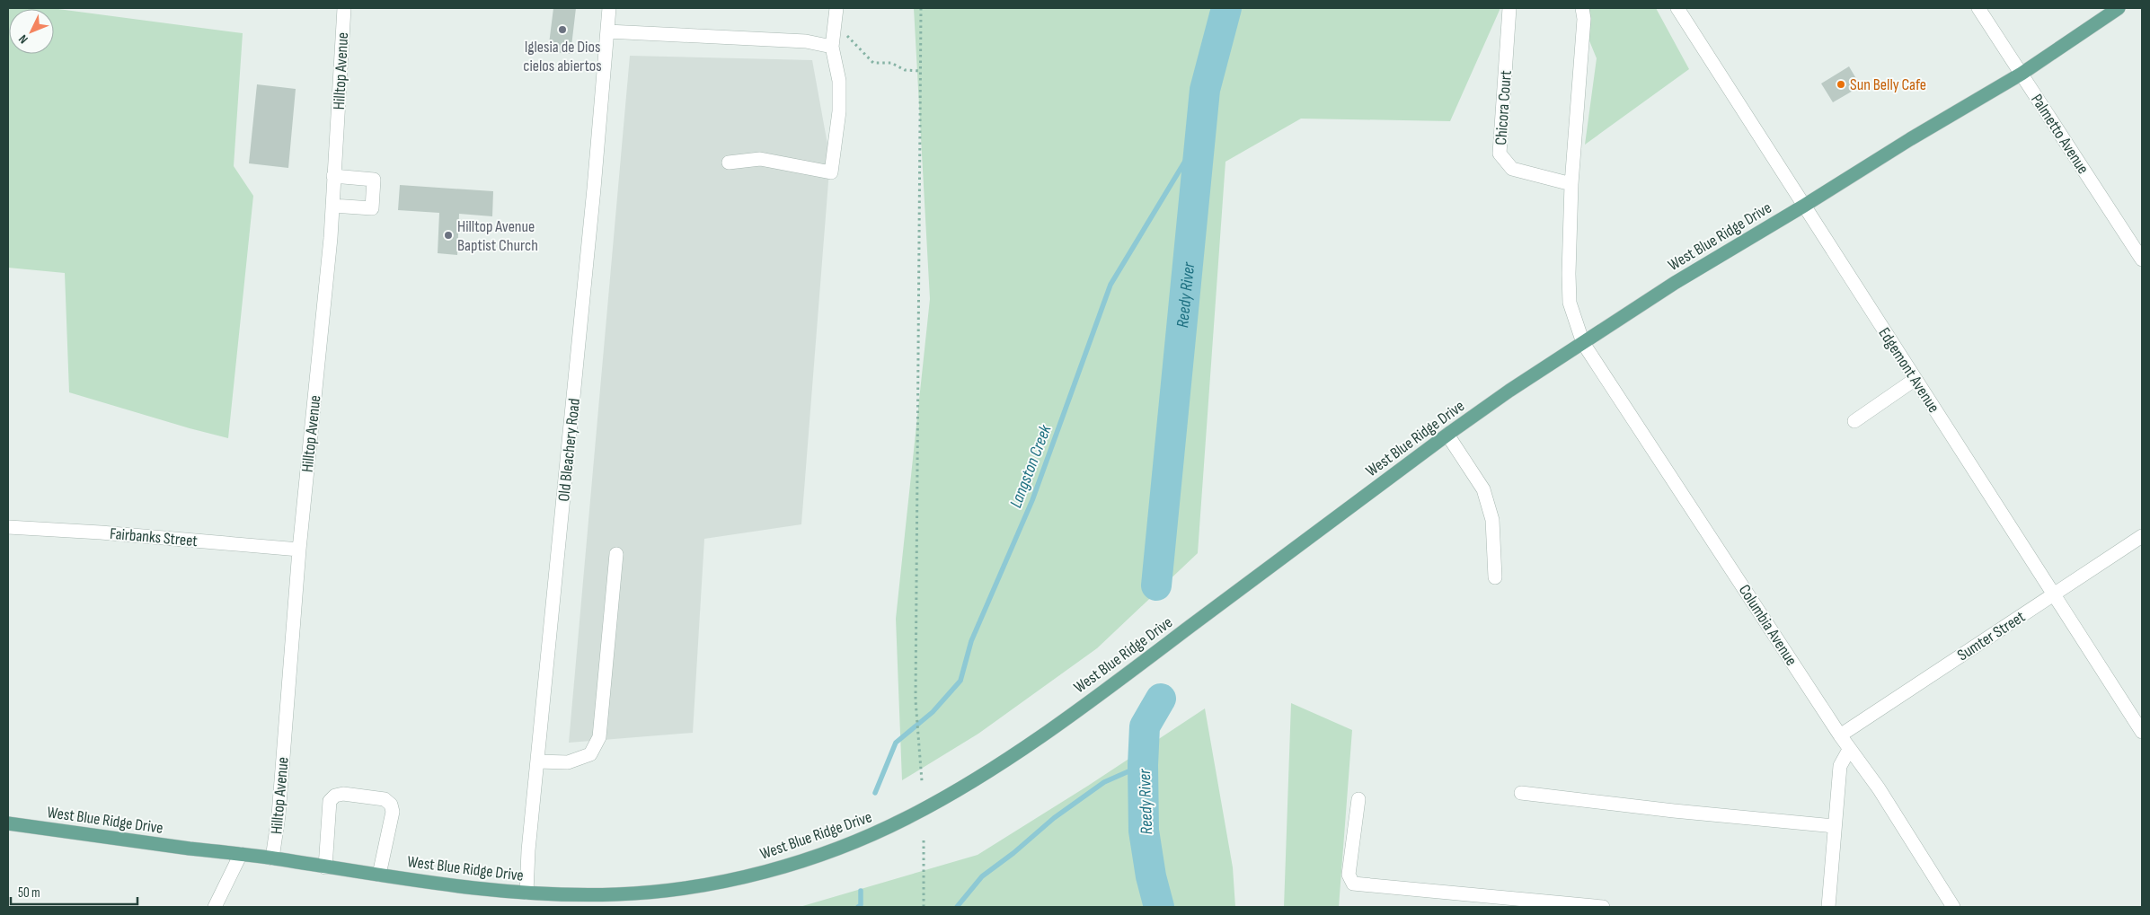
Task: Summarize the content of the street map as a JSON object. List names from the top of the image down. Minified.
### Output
{"streets":{"main road":["West Blue Ridge Drive"],"street":["Hilltop Avenue","Chicora Court","Palmetto Avenue","Edgemont Avenue","Old Bleachery Road","Fairbanks Street","Columbia Avenue","Sumter Street"]},"crossings":[["Hilltop Avenue","West Blue Ridge Drive"],["Hilltop Avenue","Fairbanks Street"],["Palmetto Avenue","West Blue Ridge Drive"],["West Blue Ridge Drive","Edgemont Avenue"],["West Blue Ridge Drive","Old Bleachery Road"],["West Blue Ridge Drive","Columbia Avenue"],["Edgemont Avenue","Sumter Street"],["Columbia Avenue","Sumter Street"]],"water":["Reedy River","Langston Creek"],"places":["Iglesia de Dios cielos abiertos","Sun Belly Cafe","Hilltop Avenue Baptist Church"],"scale_bar":"50 m","north":"bottom left"}
